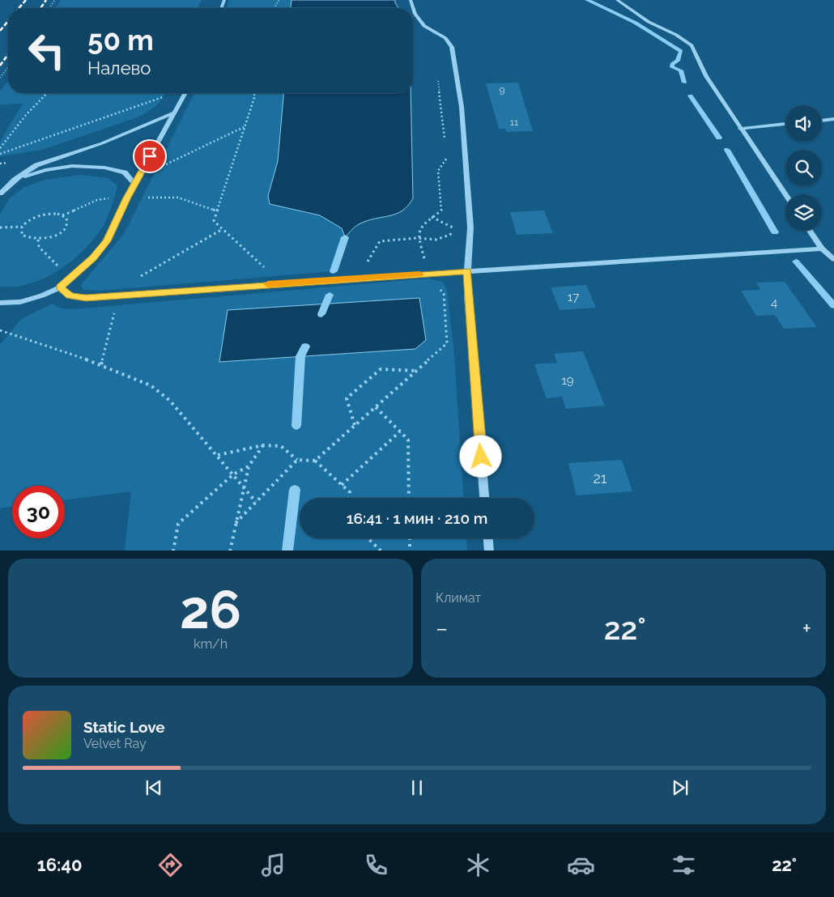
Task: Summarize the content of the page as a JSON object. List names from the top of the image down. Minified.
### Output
{"house_numbers":["9","11","17","4","19","21"],"page":{"turn":["50 m","Налево"],"limit":"30","trip":"16:41 · 1 мин · 210 m","tile":[["26","km/h"],"Климат"],"heat":["−","22°","+"],"song":["Static Love","Velvet Ray"],"tabs":["16:40","22°"]}}
